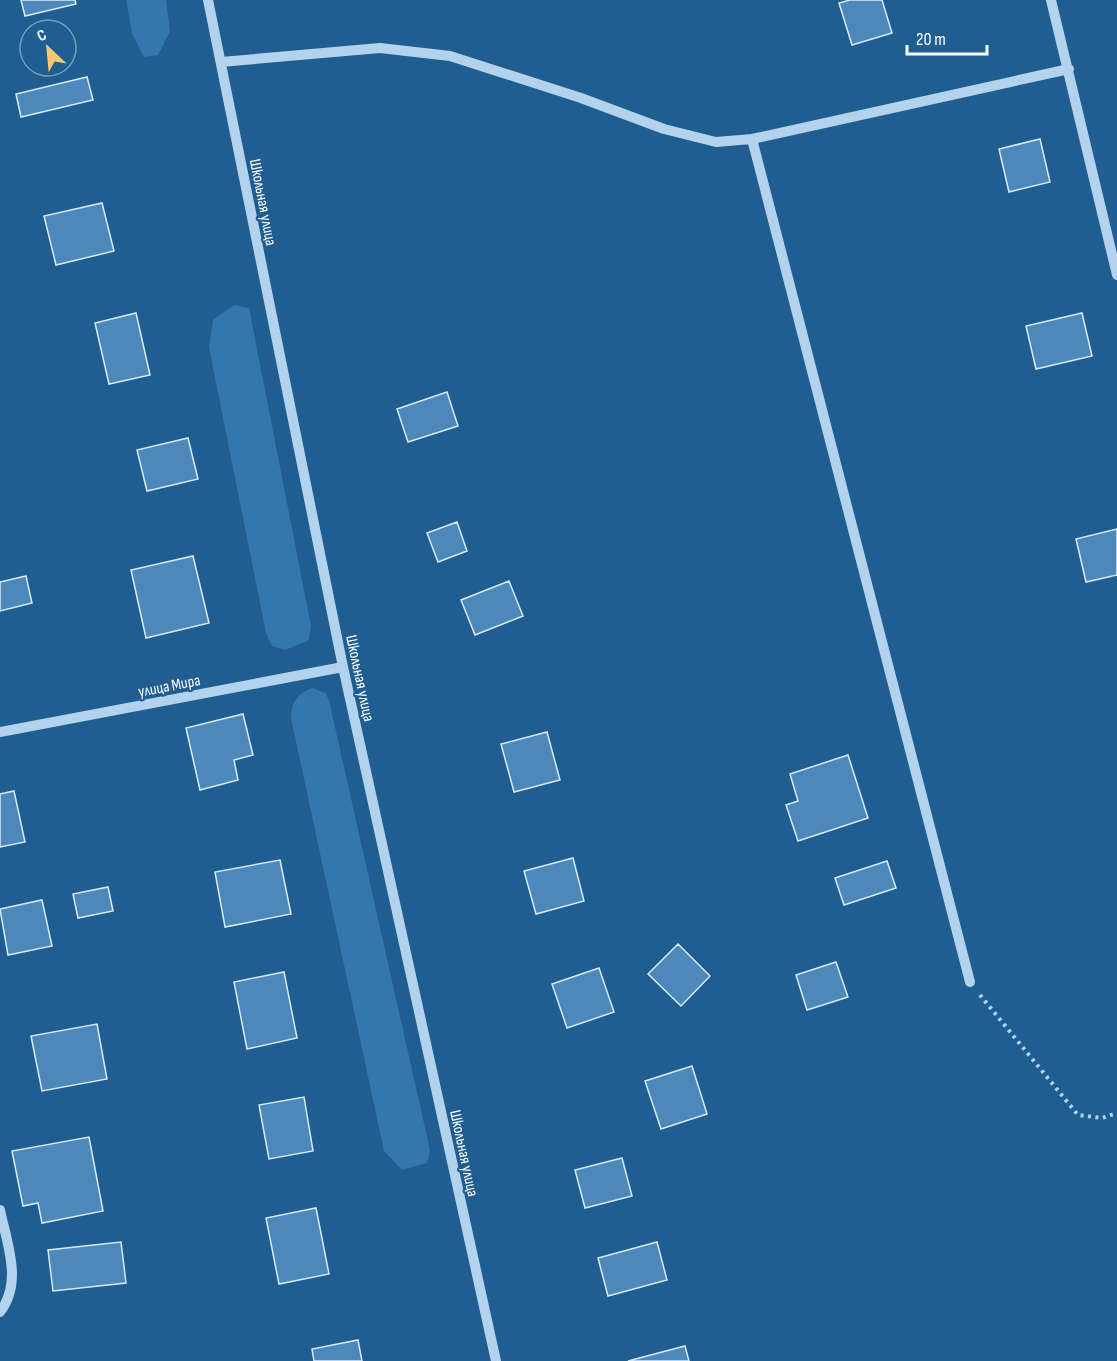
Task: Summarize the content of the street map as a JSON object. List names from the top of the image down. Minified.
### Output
{"streets":{"street":["Школьная улица","улица Мира"]},"crossings":[["Школьная улица","улица Мира"]],"scale_bar":"20 m","north":"top left"}
